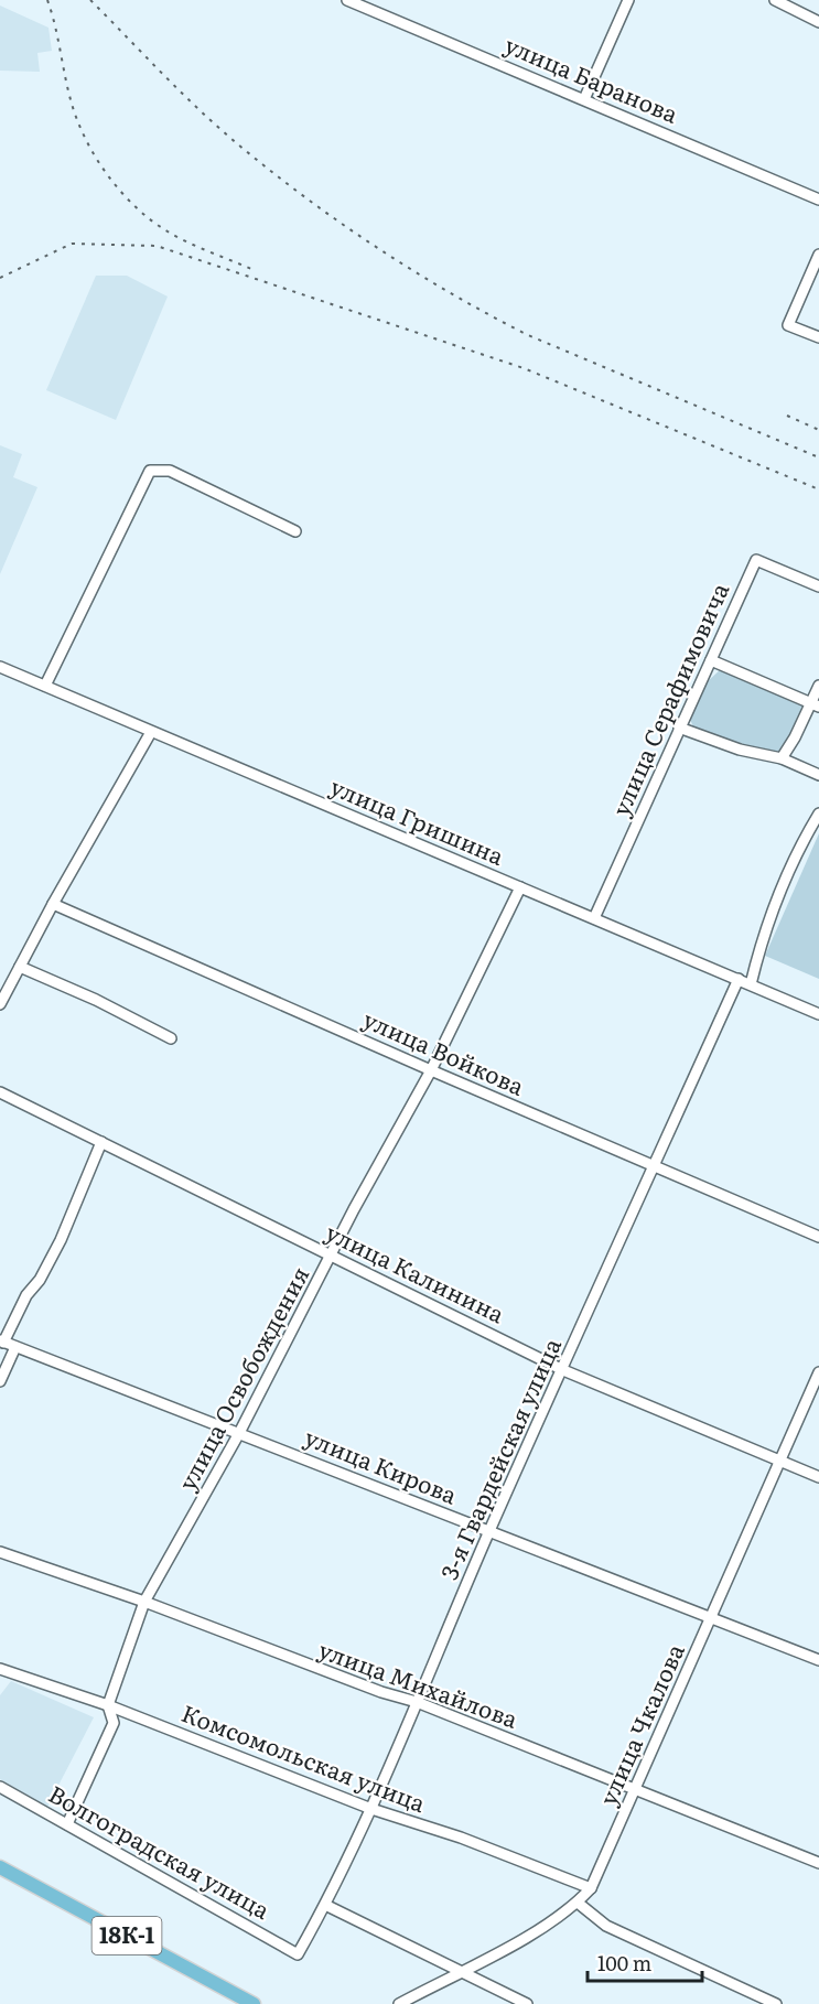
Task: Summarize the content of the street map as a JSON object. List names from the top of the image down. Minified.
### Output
{"streets":{"main road":["18К-1"],"street":["улица Баранова","улица Серафимовича","улица Гришина","улица Войкова","улица Калинина","улица Освобождения","3-я Гвардейская улица","улица Кирова","улица Михайлова","улица Чкалова","Комсомольская улица","Волгоградская улица"]},"crossings":[["улица Серафимовича","улица Гришина"],["улица Гришина","улица Освобождения"],["улица Гришина","3-я Гвардейская улица"],["улица Войкова","улица Освобождения"],["улица Войкова","3-я Гвардейская улица"],["улица Калинина","улица Освобождения"],["улица Калинина","3-я Гвардейская улица"],["улица Калинина","улица Чкалова"],["улица Освобождения","улица Кирова"],["улица Освобождения","улица Михайлова"],["улица Освобождения","Комсомольская улица"],["улица Освобождения","Волгоградская улица"],["3-я Гвардейская улица","улица Кирова"],["3-я Гвардейская улица","улица Михайлова"],["3-я Гвардейская улица","Комсомольская улица"],["3-я Гвардейская улица","Волгоградская улица"],["улица Кирова","улица Чкалова"],["улица Михайлова","улица Чкалова"],["улица Чкалова","Комсомольская улица"]],"scale_bar":"100 m"}
